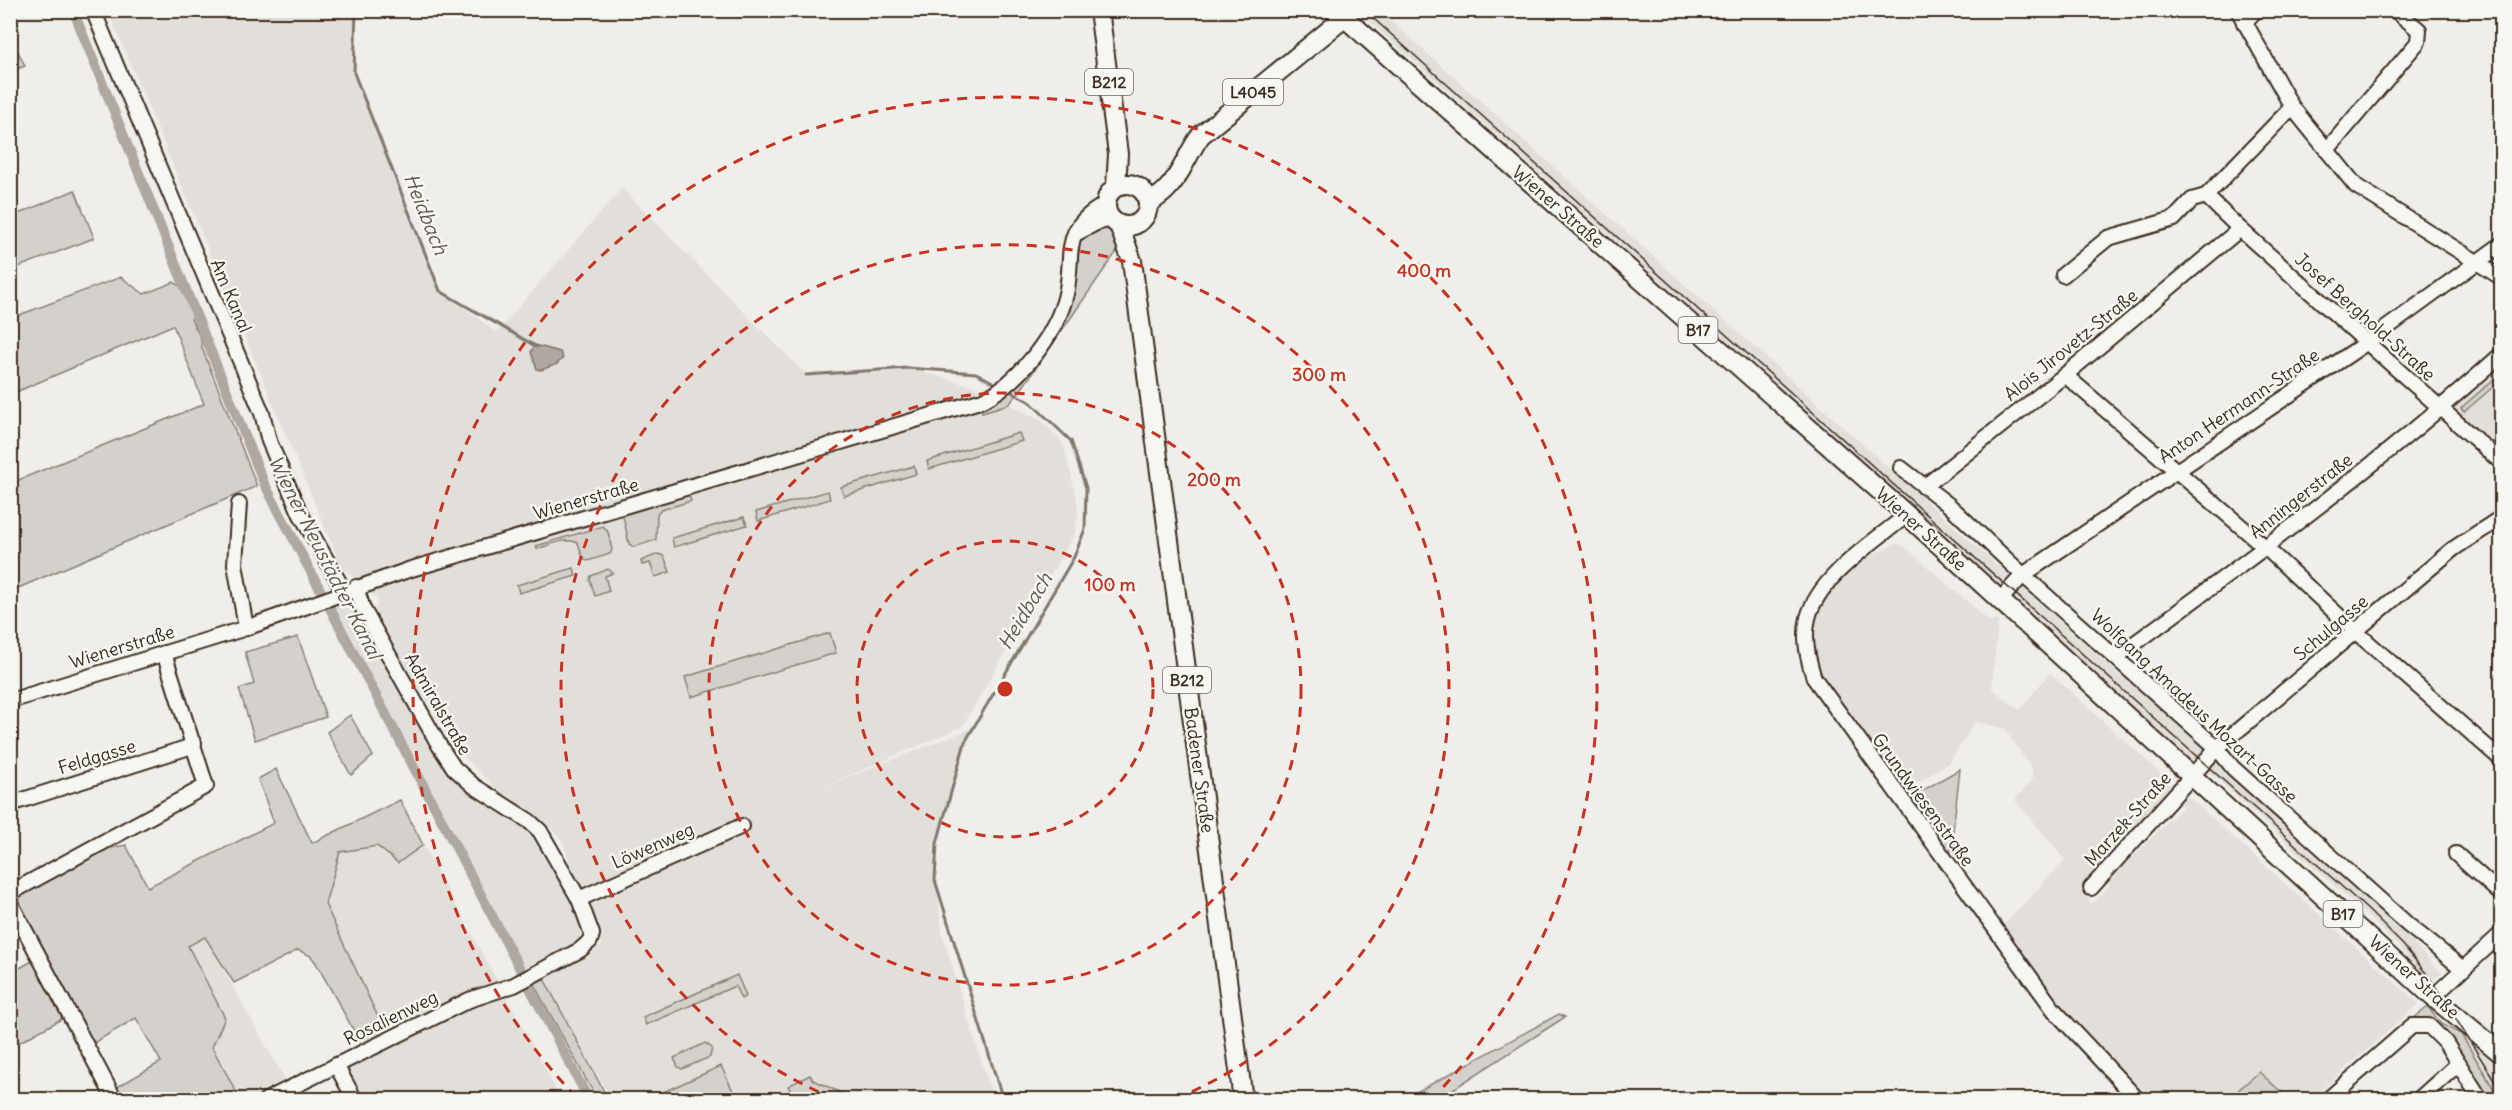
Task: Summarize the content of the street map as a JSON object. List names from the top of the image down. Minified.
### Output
{"streets":{"main road":["B212","L4045","Wiener Straße","B17","Badener Straße"],"street":["Am Kanal","Josef Berghold-Straße","Alois Jirovetz-Straße","Anton Hermann-Straße","Anningerstraße","Wienerstraße","Schulgasse","Admiralstraße","Wolfgang Amadeus Mozart-Gasse","Feldgasse","Grundwiesenstraße","Marzek-Straße","Löwenweg","Rosalienweg"]},"crossings":[["B212","L4045"],["B212","Wienerstraße"],["B212","Badener Straße"],["L4045","Wiener Straße"],["Wiener Straße","Anton Hermann-Straße"],["Wiener Straße","Schulgasse"],["Wiener Straße","Grundwiesenstraße"],["Wiener Straße","Marzek-Straße"],["Am Kanal","Wienerstraße"],["Am Kanal","Admiralstraße"],["Josef Berghold-Straße","Alois Jirovetz-Straße"],["Josef Berghold-Straße","Anton Hermann-Straße"],["Josef Berghold-Straße","Anningerstraße"],["Alois Jirovetz-Straße","Wolfgang Amadeus Mozart-Gasse"],["Anton Hermann-Straße","Wolfgang Amadeus Mozart-Gasse"],["Anningerstraße","Wolfgang Amadeus Mozart-Gasse"],["Wienerstraße","Admiralstraße"],["Wienerstraße","Badener Straße"],["Schulgasse","Wolfgang Amadeus Mozart-Gasse"],["Schulgasse","Marzek-Straße"],["Admiralstraße","Löwenweg"],["Admiralstraße","Rosalienweg"]],"water":["Heidbach","Wiener Neustädter Kanal"],"rings":["400 m","300 m","200 m","100 m"]}
